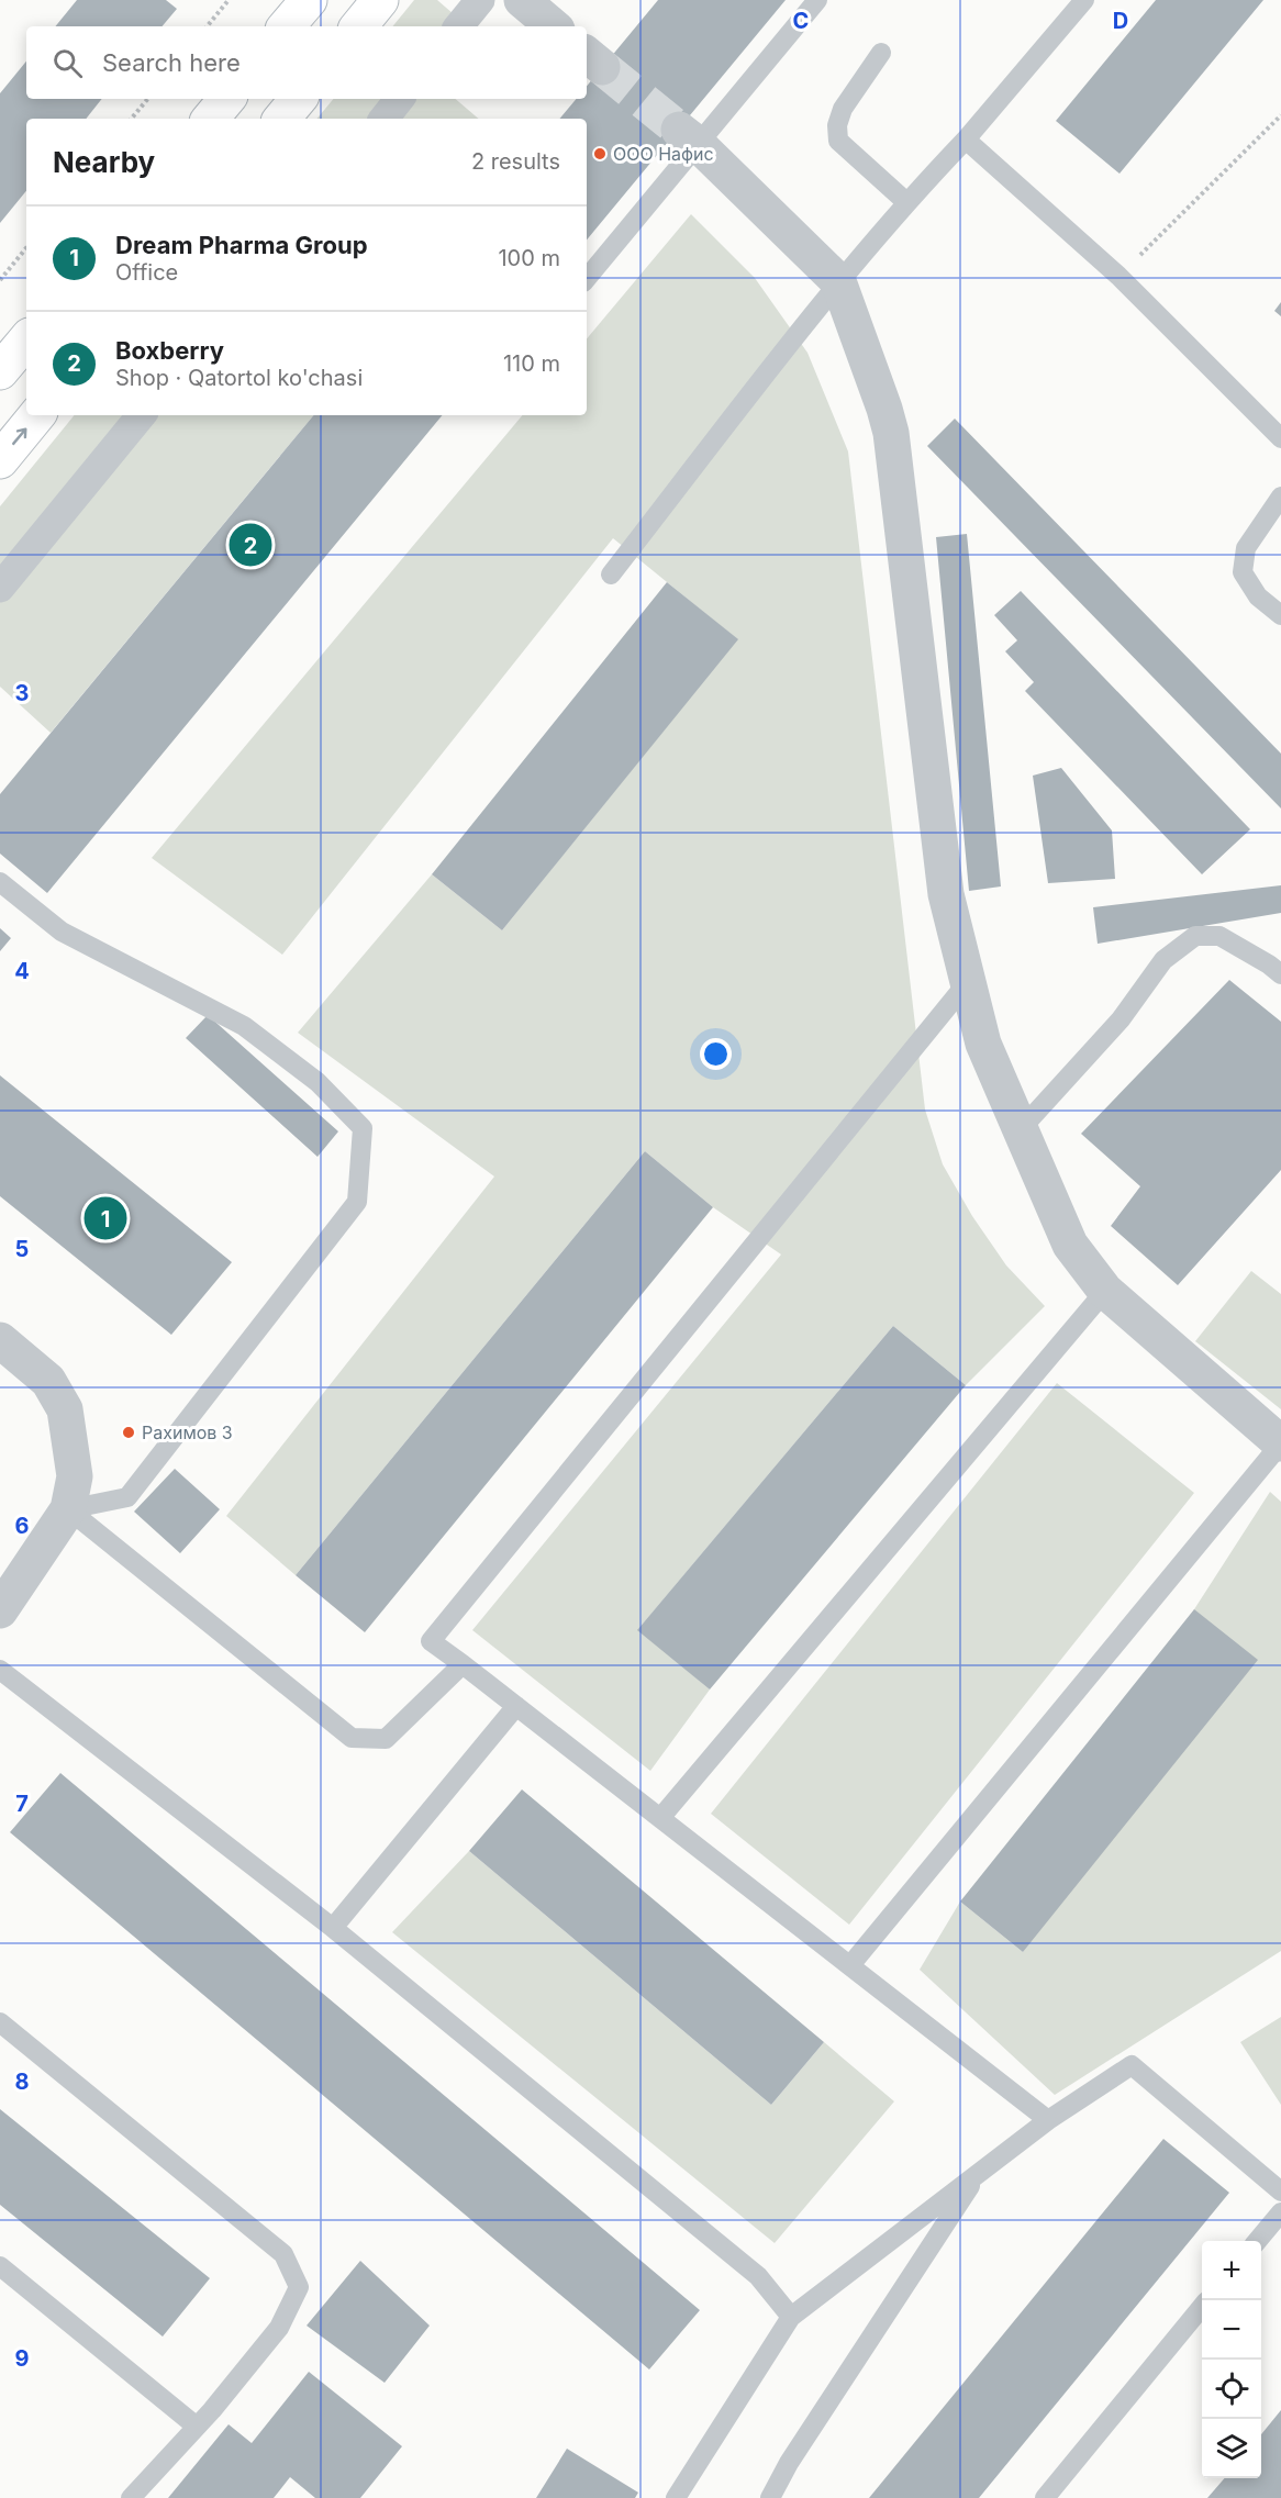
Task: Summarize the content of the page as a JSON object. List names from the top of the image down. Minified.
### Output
{"places":["ООО Нафис","Рахимов 3"],"page":{"search":"Search here","heading":["Nearby","2 results"],"list":[{"mark":"1","name":"Dream Pharma Group","note":"Office","value":"100 m"},{"mark":"2","name":"Boxberry","note":"Shop · Qatortol ko'chasi","value":"110 m"}],"pins":["2","1"],"map_buttons":["+","−"]},"grid":{"columns":["C","D"],"rows":["3","4","5","6","7","8","9"]}}
